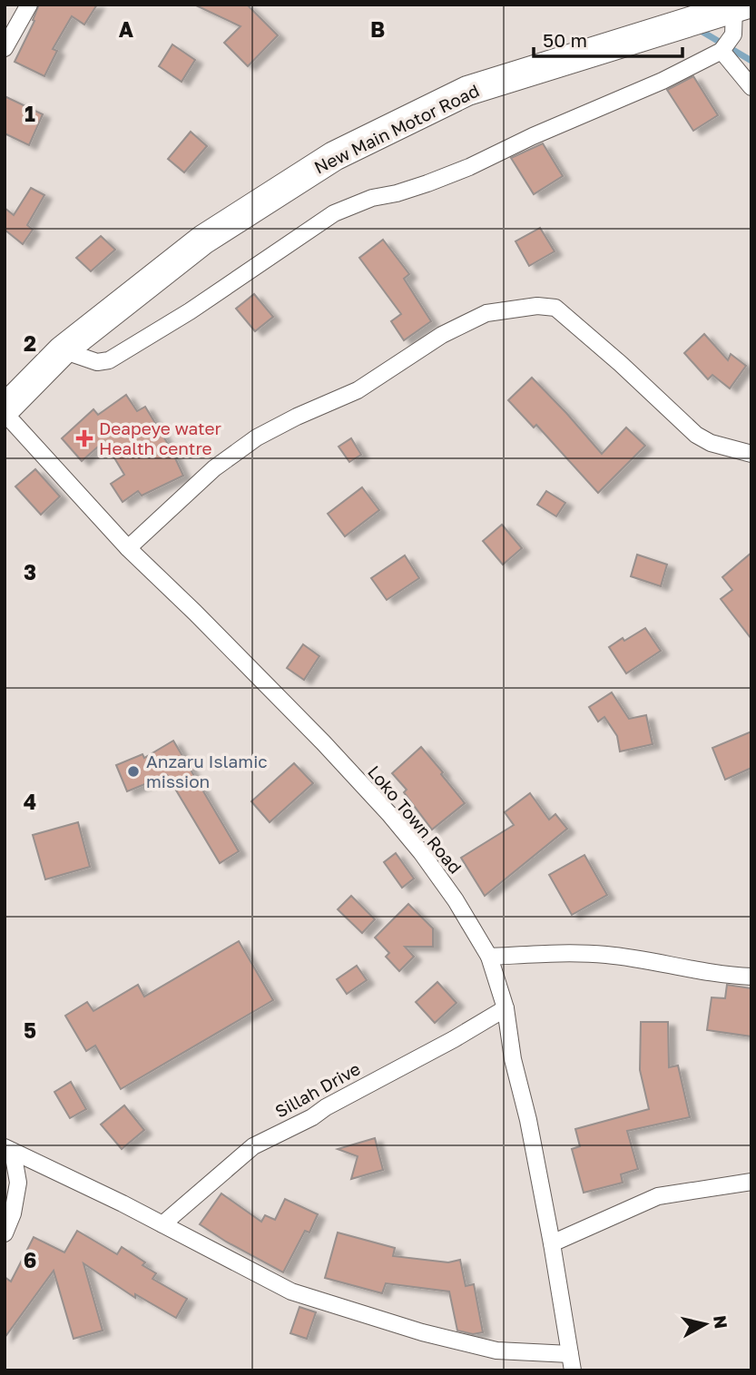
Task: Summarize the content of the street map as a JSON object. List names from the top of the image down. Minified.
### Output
{"streets":{"highway":["New Main Motor Road"],"street":["Loko Town Road","Sillah Drive"]},"crossings":[["New Main Motor Road","Loko Town Road"],["Loko Town Road","Sillah Drive"]],"places":{"health":["Deapeye water Health centre"],"other":["Anzaru Islamic mission"]},"scale_bar":"50 m","north":"right","grid":{"columns":["A","B"],"rows":["1","2","3","4","5","6"]}}
